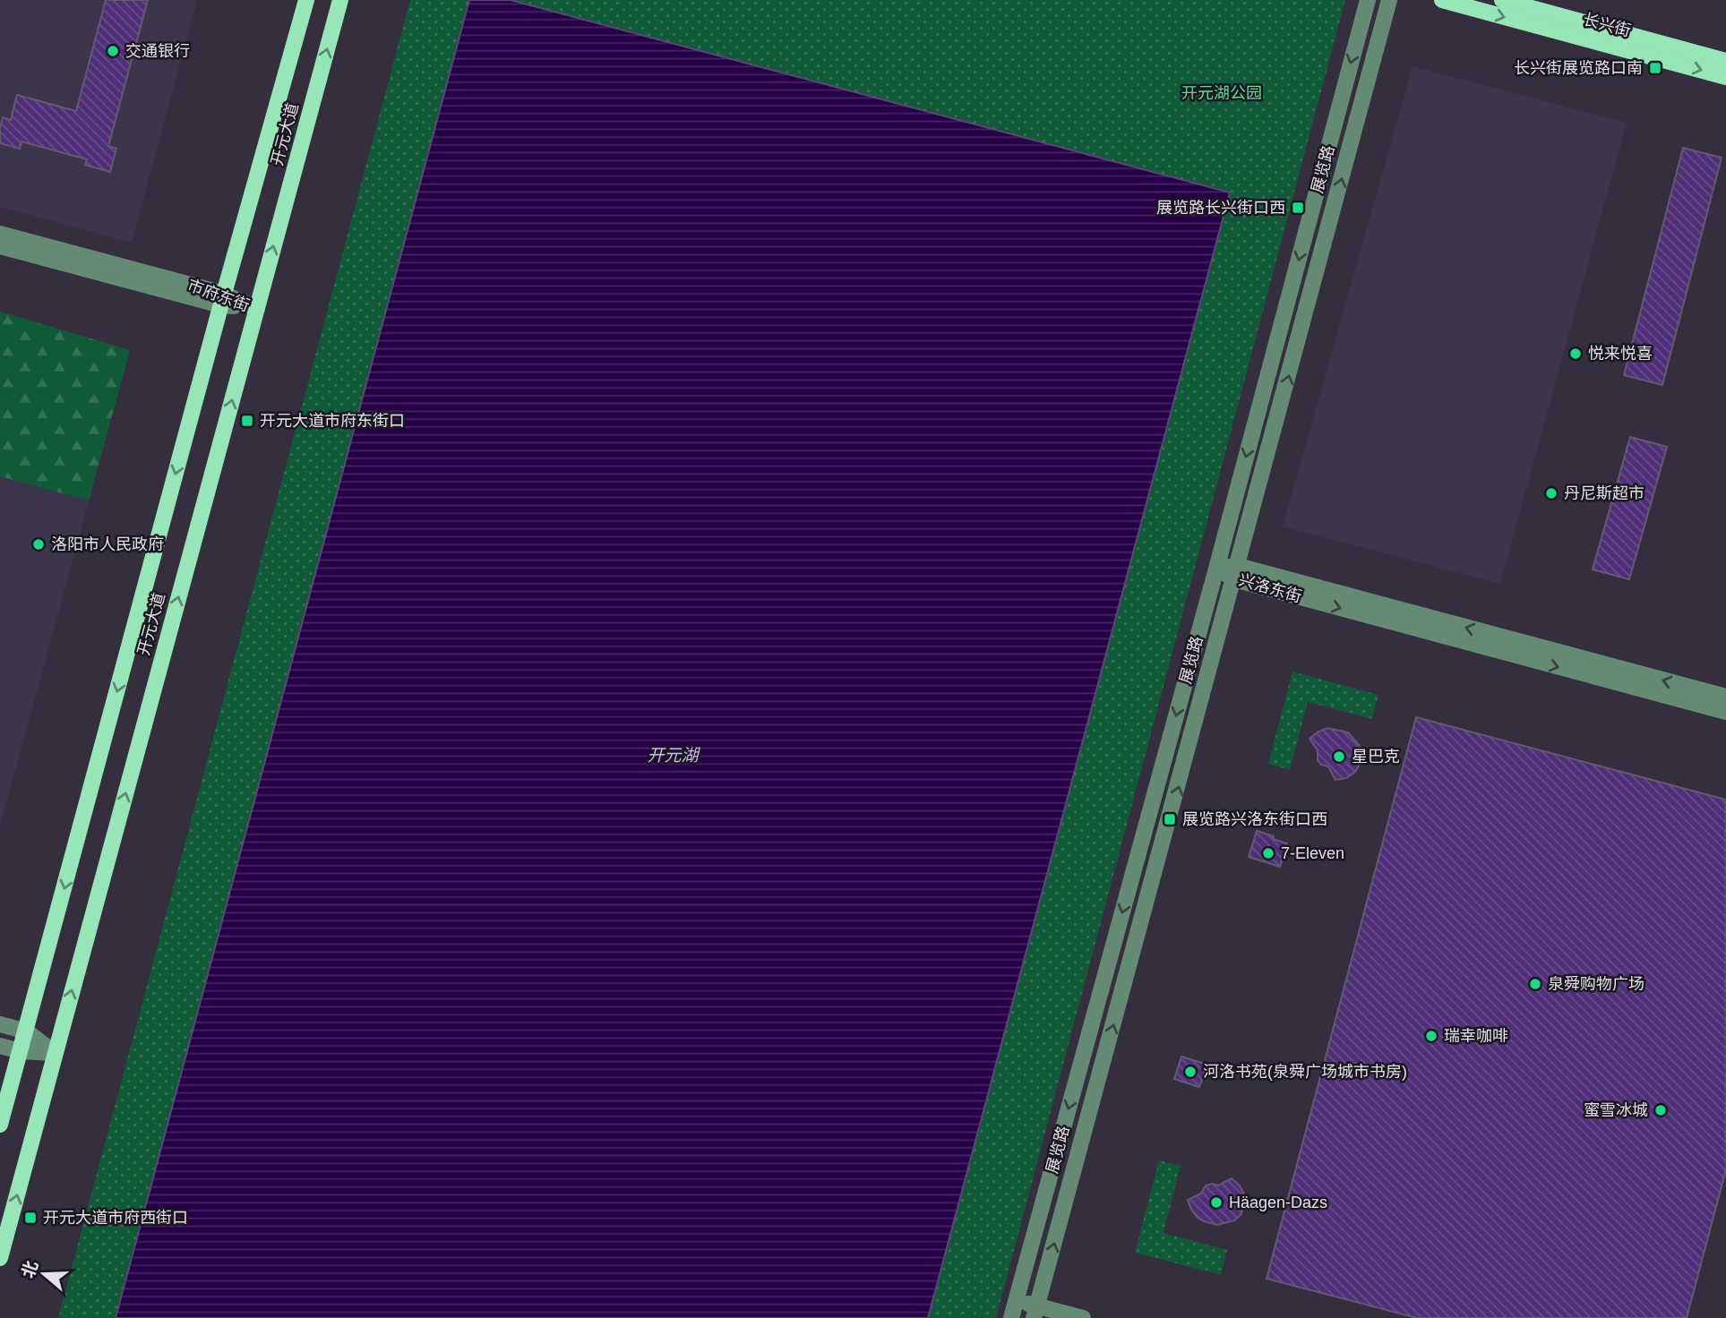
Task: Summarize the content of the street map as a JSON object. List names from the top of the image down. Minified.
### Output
{"streets":{"main road":["长兴街","开元大道"],"street":["展览路","市府东街","兴洛东街"]},"crossings":[["开元大道","市府东街"],["展览路","兴洛东街"]],"water":["开元湖"],"parks":["开元湖公园"],"places":{"other":["交通银行","悦来悦喜","丹尼斯超市","洛阳市人民政府","星巴克","7-Eleven","泉舜购物广场","瑞幸咖啡","河洛书苑(泉舜广场城市书房)","蜜雪冰城","Häagen-Dazs"],"transit":["长兴街展览路口南","展览路长兴街口西","开元大道市府东街口","展览路兴洛东街口西","开元大道市府西街口"]},"north":"left"}
